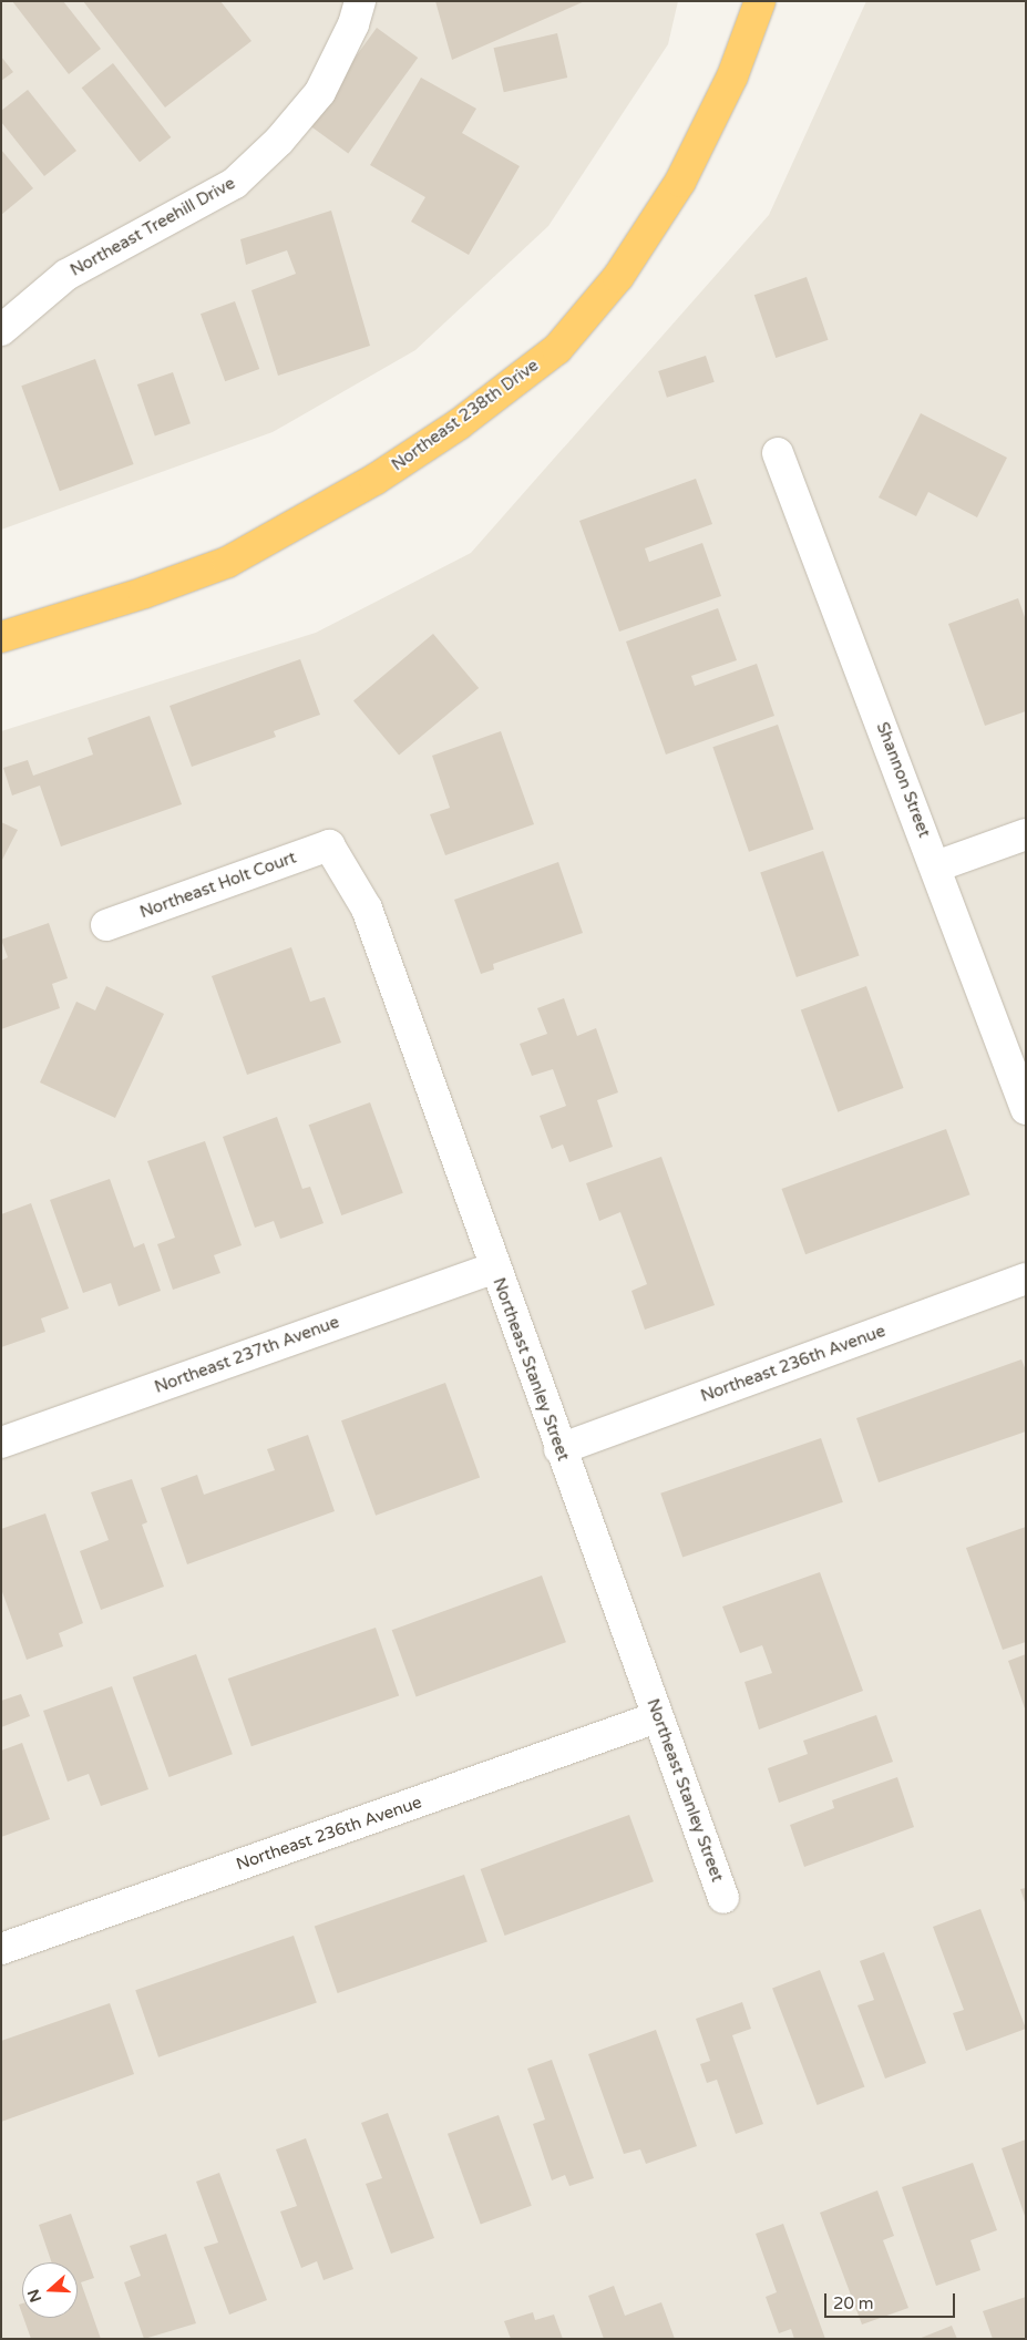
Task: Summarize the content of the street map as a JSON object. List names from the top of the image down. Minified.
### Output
{"streets":{"highway":["Northeast 238th Drive"],"street":["Northeast Treehill Drive","Shannon Street","Northeast Holt Court","Northeast 237th Avenue","Northeast 236th Avenue","Northeast Stanley Street"]},"crossings":[["Northeast Holt Court","Northeast Stanley Street"],["Northeast 237th Avenue","Northeast Stanley Street"],["Northeast 236th Avenue","Northeast Stanley Street"]],"scale_bar":"20 m","north":"left"}
